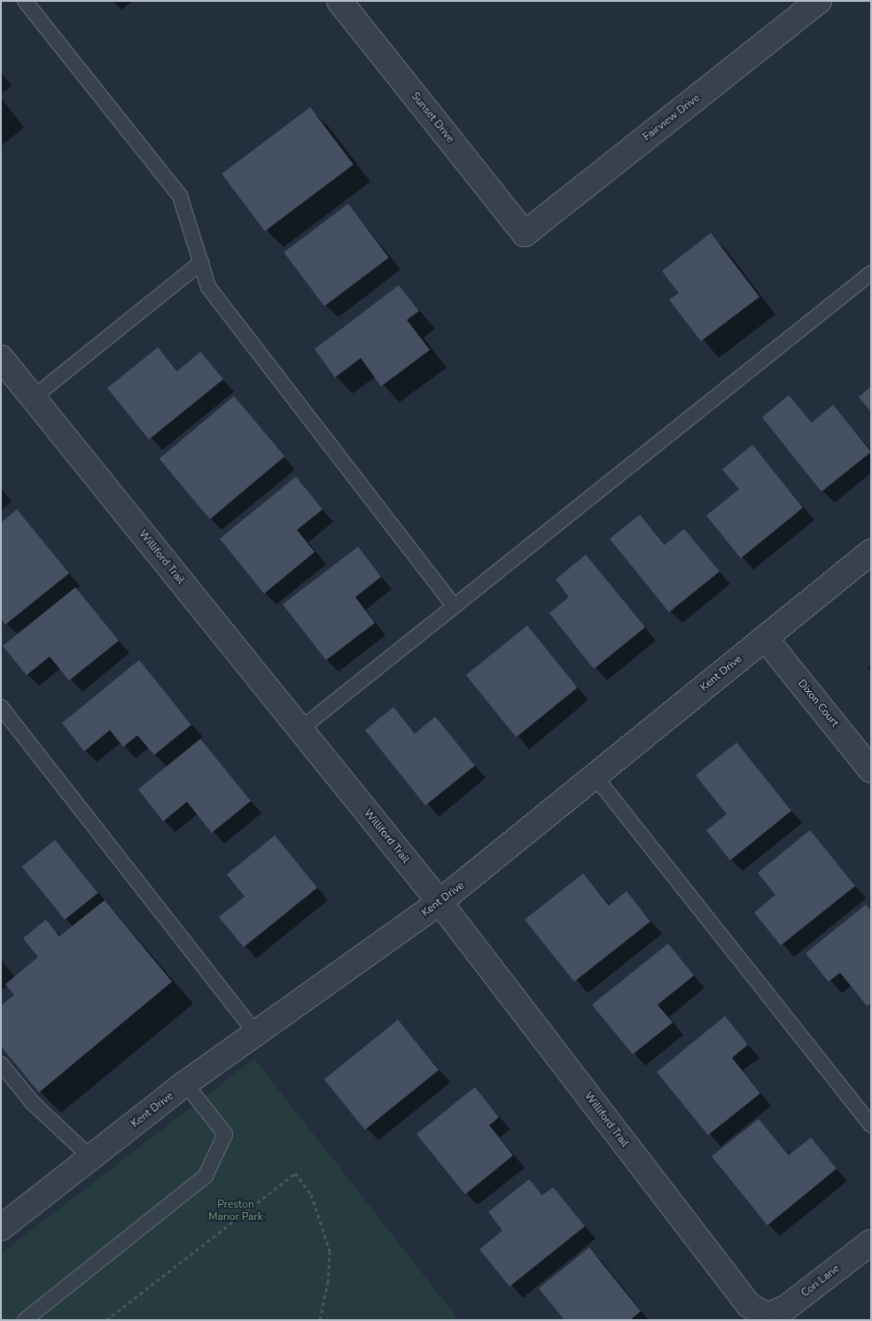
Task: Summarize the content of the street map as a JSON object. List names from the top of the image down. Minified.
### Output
{"streets":{"street":["Sunset Drive","Fairview Drive","Williford Trail","Kent Drive","Dixon Court","Cori Lane"]},"crossings":[["Sunset Drive","Fairview Drive"],["Williford Trail","Kent Drive"],["Williford Trail","Cori Lane"],["Kent Drive","Dixon Court"]],"parks":["Preston Manor Park"]}
